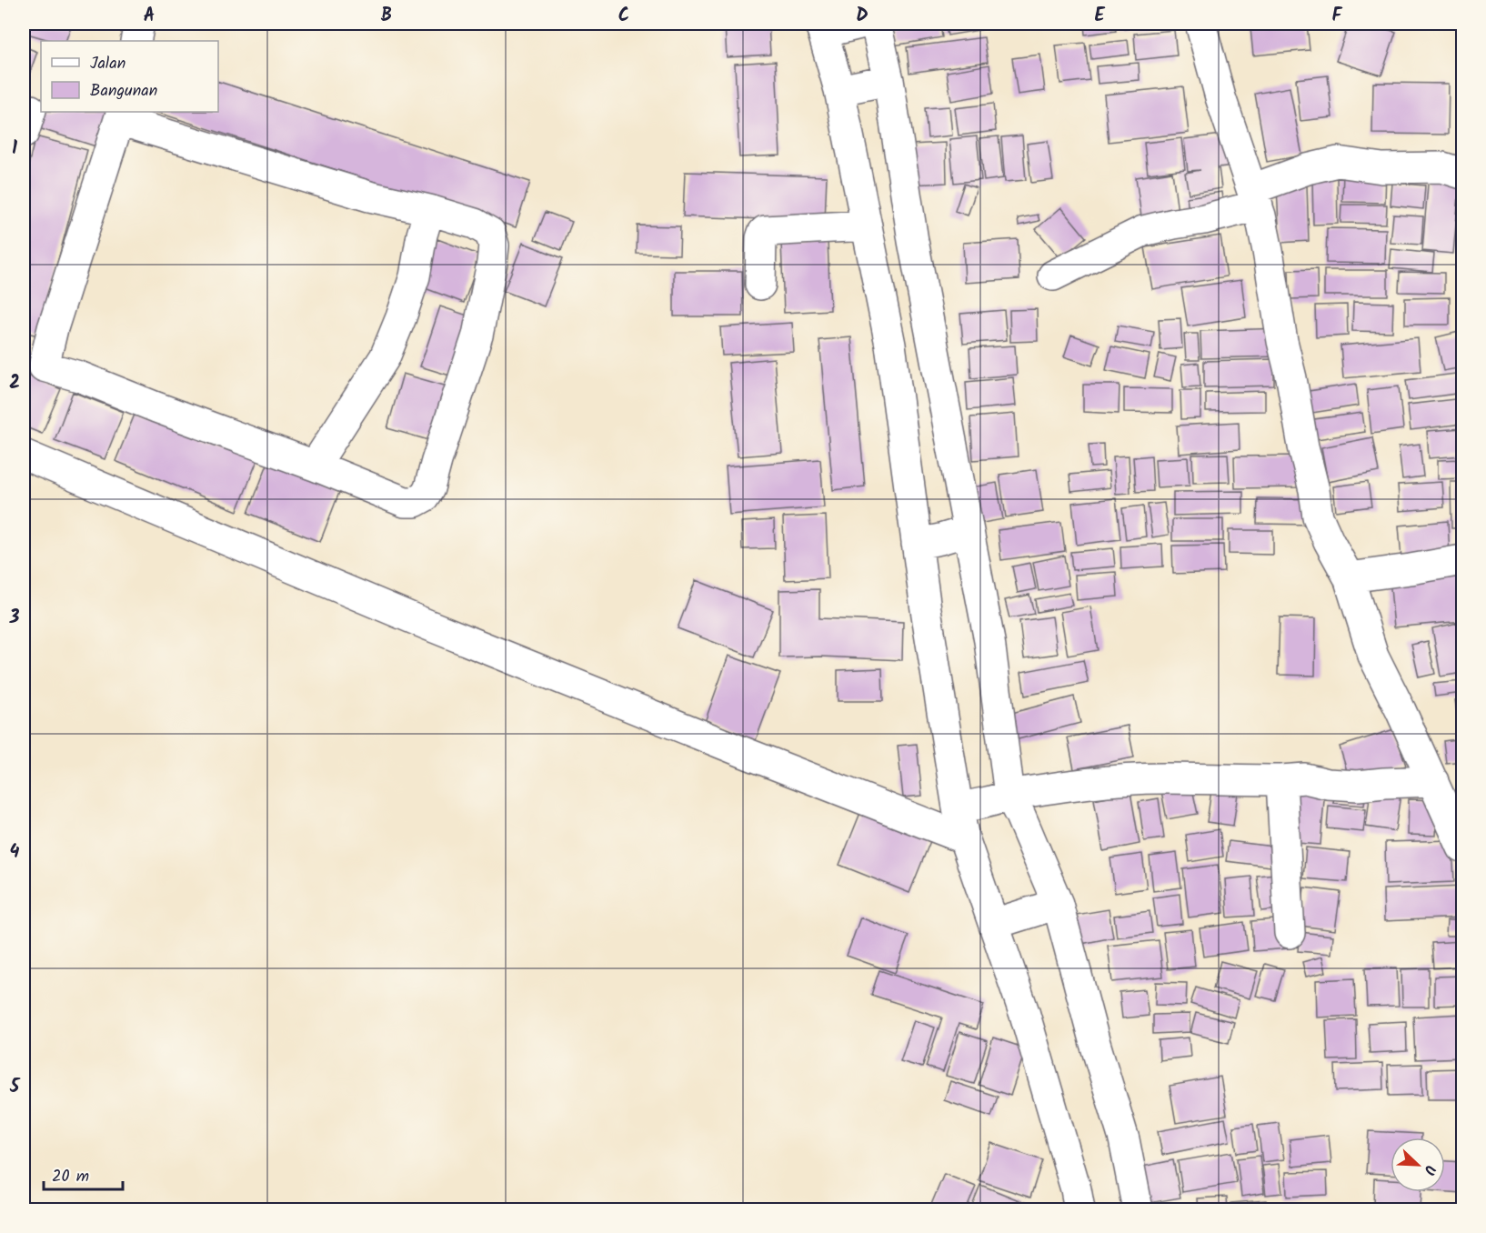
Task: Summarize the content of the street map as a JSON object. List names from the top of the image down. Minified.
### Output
{"legend":["Jalan","Bangunan"],"scale_bar":"20 m","north":"bottom right","grid":{"columns":["A","B","C","D","E","F"],"rows":["1","2","3","4","5"]}}
